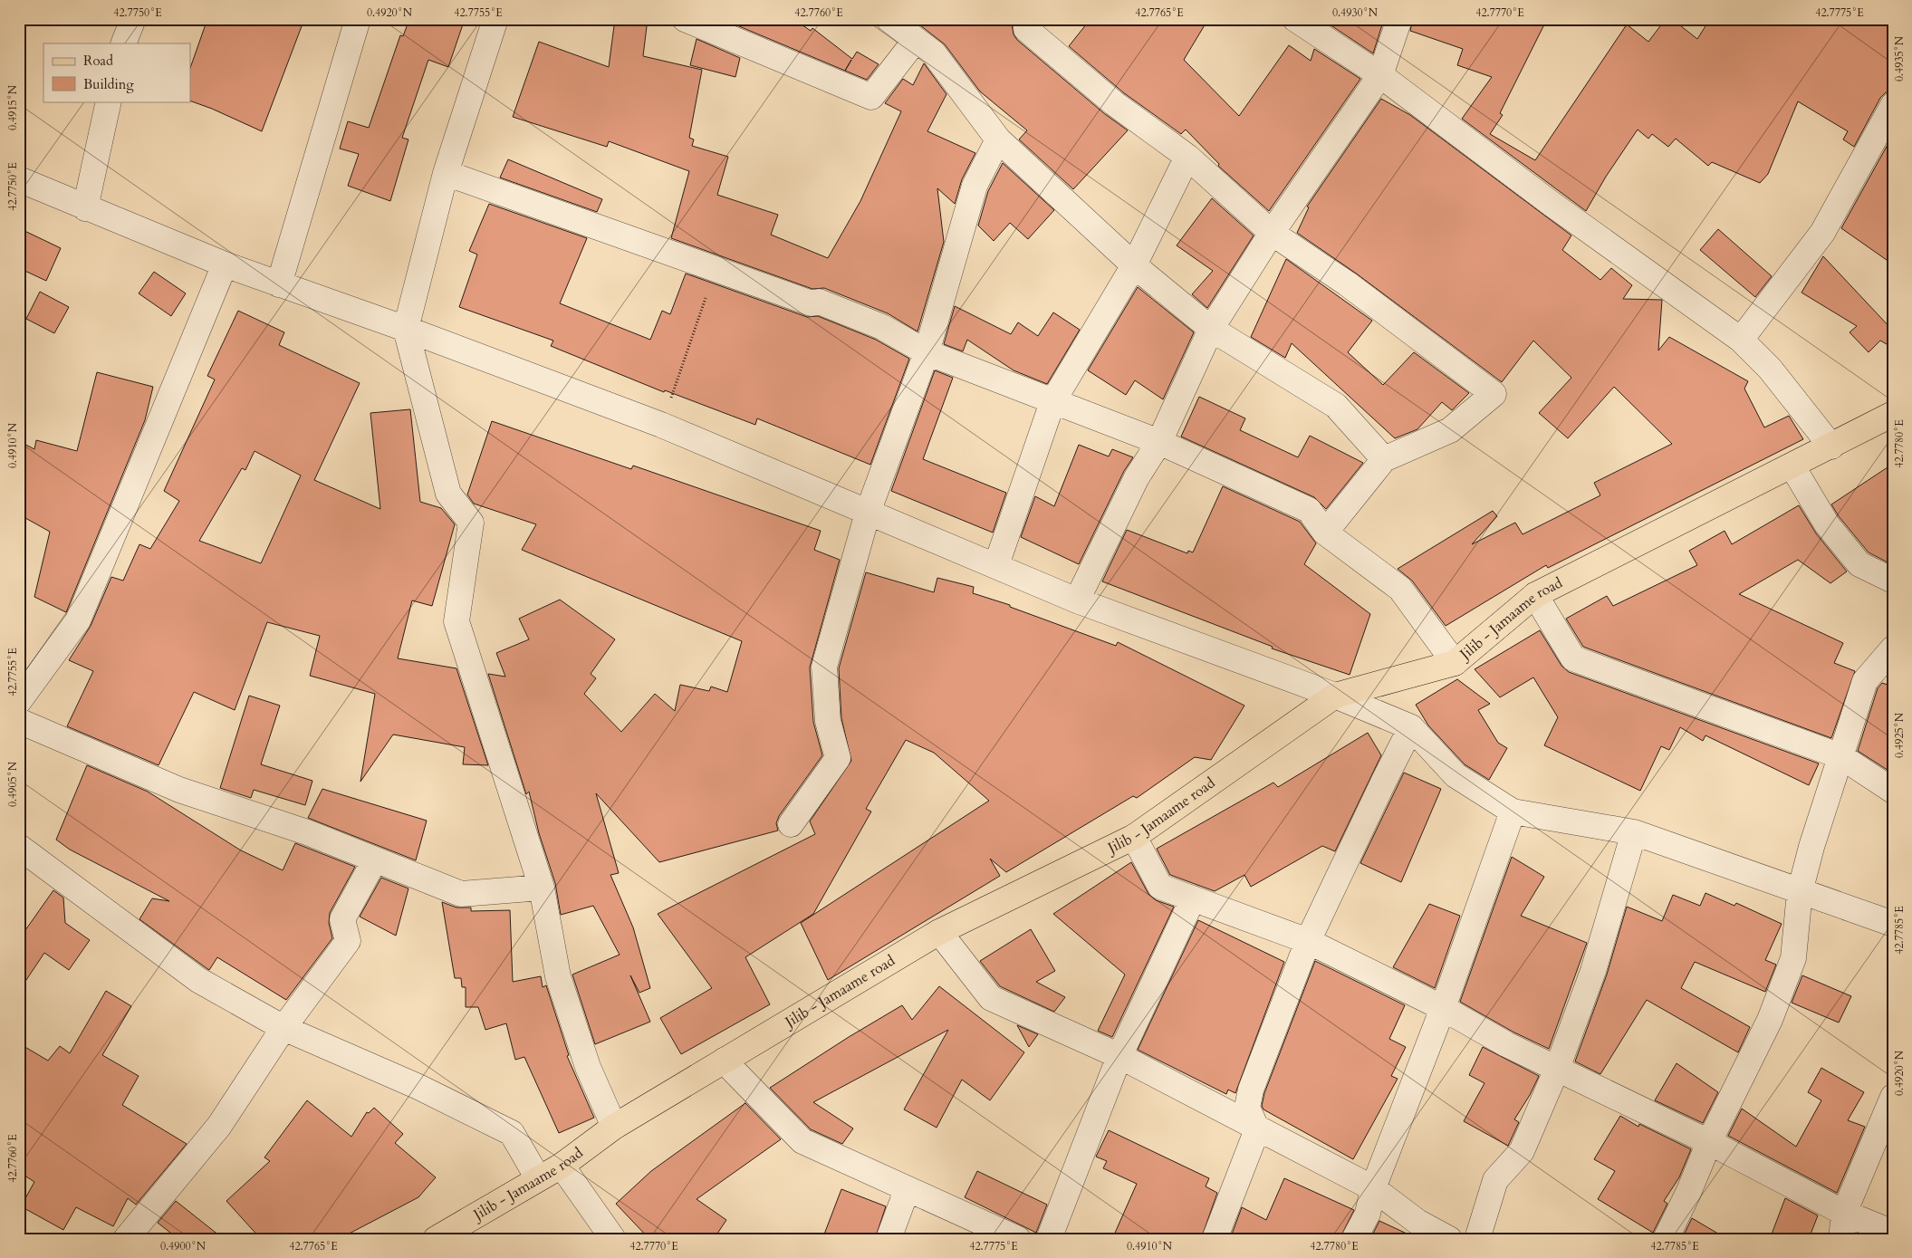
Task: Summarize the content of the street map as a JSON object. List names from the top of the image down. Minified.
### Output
{"streets":{"main road":["Jilib - Jamaame road"]},"legend":["Road","Building"],"coordinates":["42.7750°E","0.4920°N","42.7755°E","42.7760°E","42.7765°E","0.4930°N","42.7770°E","42.7775°E","0.4935°N","0.4915°N","42.7780°E","0.4910°N","0.4925°N","0.4905°N","42.7785°E","0.4900°N"]}
